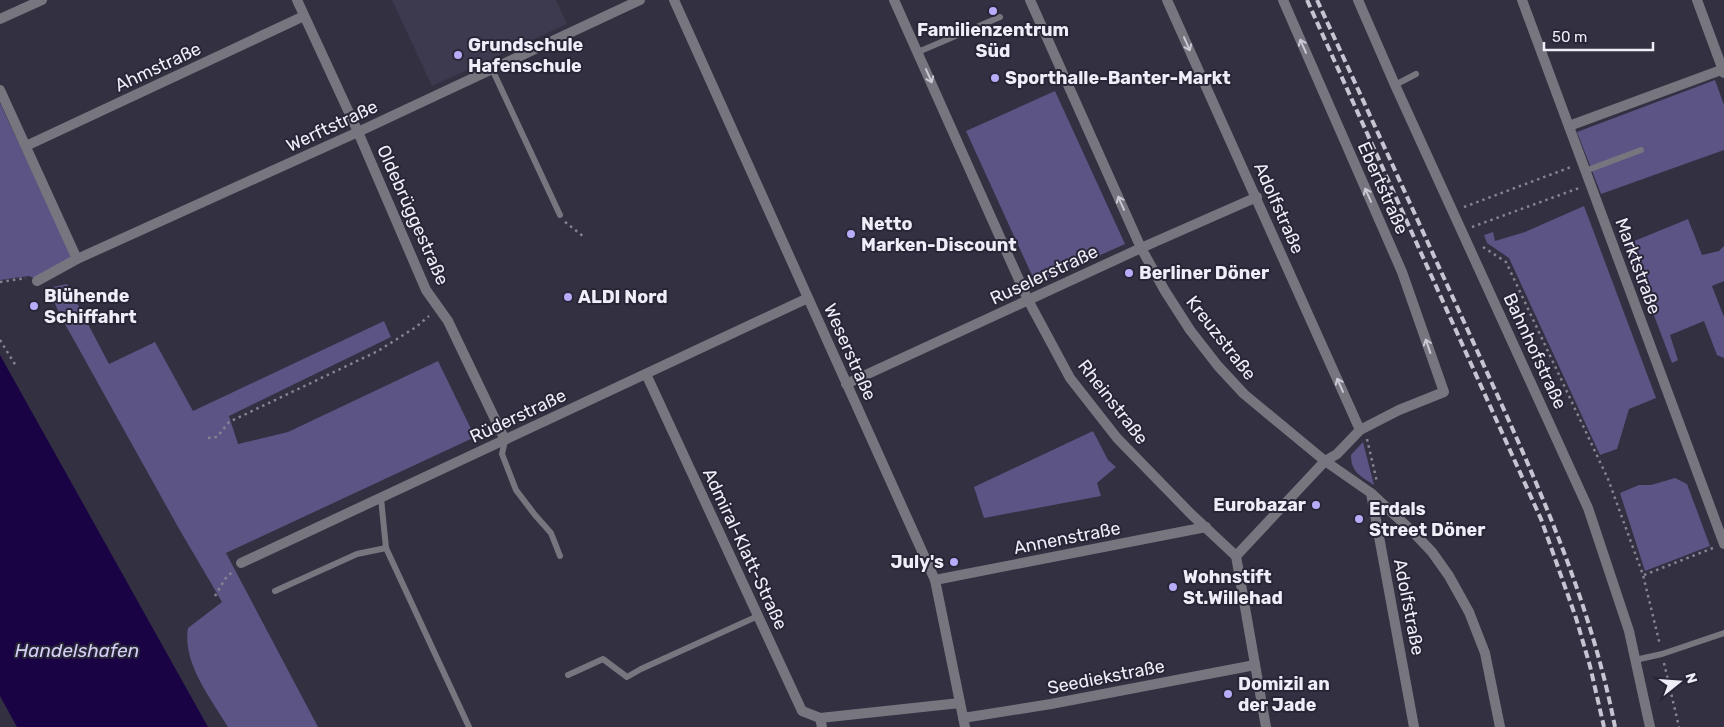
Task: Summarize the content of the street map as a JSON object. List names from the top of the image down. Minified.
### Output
{"streets":{"street":["Ahmstraße","Werftstraße","Ebertstraße","Adolfstraße","Oldebrüggestraße","Marktstraße","Ruselerstraße","Kreuzstraße","Bahnhofstraße","Weserstraße","Rheinstraße","Rüderstraße","Annenstraße","Admiral-Klatt-Straße","Seediekstraße"]},"crossings":[["Ahmstraße","Oldebrüggestraße"],["Werftstraße","Oldebrüggestraße"],["Ebertstraße","Adolfstraße"],["Adolfstraße","Ruselerstraße"],["Adolfstraße","Kreuzstraße"],["Oldebrüggestraße","Rüderstraße"],["Ruselerstraße","Kreuzstraße"],["Ruselerstraße","Weserstraße"],["Ruselerstraße","Rheinstraße"],["Weserstraße","Rüderstraße"],["Weserstraße","Annenstraße"],["Weserstraße","Seediekstraße"],["Rheinstraße","Annenstraße"],["Rüderstraße","Admiral-Klatt-Straße"]],"one_way":["Ebertstraße","Rheinstraße"],"water":["Handelshafen"],"places":["Familienzentrum Süd","Grundschule Hafenschule","Sporthalle-Banter-Markt","Netto Marken-Discount","Berliner Döner","ALDI Nord","Blühende Schiffahrt","Eurobazar","Erdals Street Döner","July's","Wohnstift St.Willehad","Domizil an der Jade"],"scale_bar":"50 m","north":"right"}
